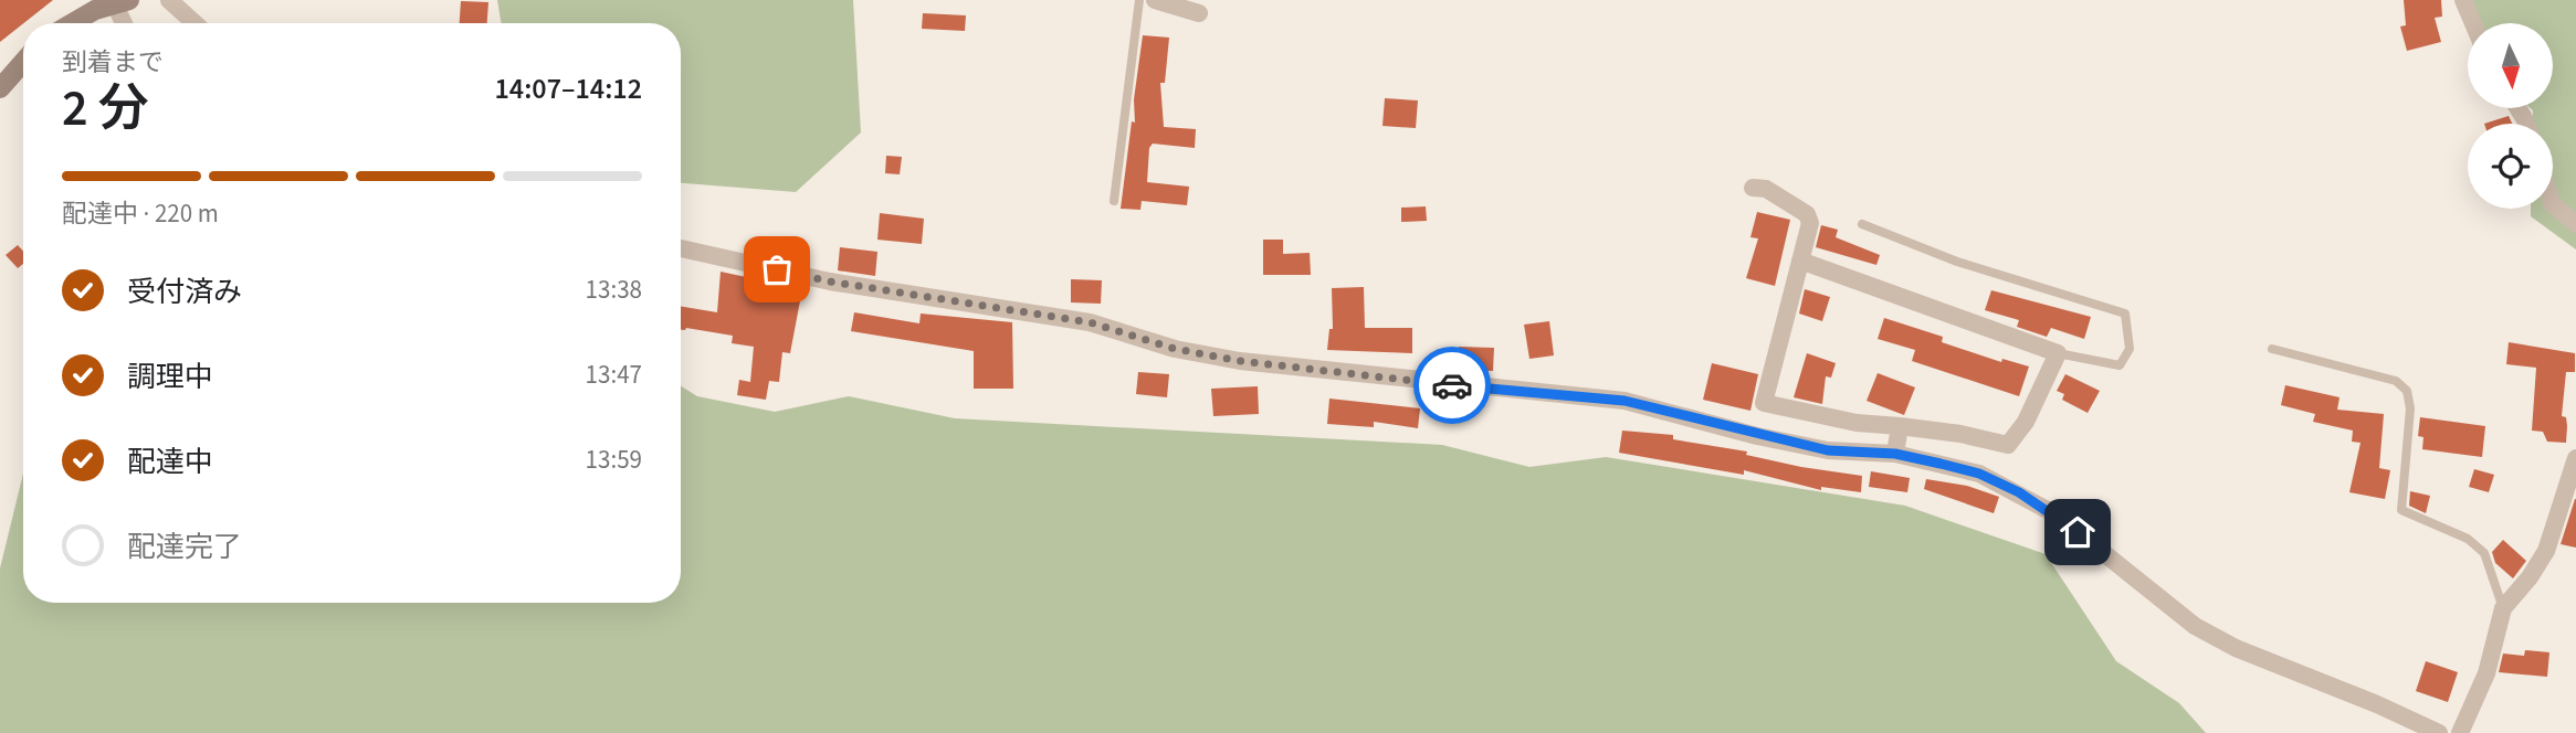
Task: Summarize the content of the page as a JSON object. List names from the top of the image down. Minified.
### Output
{"north":"bottom","page":{"heading":["2 分","到着まで","14:07–14:12"],"bar":"配達中 · 220 m","list":[["受付済み","13:38"],["調理中","13:47"],["配達中","13:59"],"配達完了"]}}
